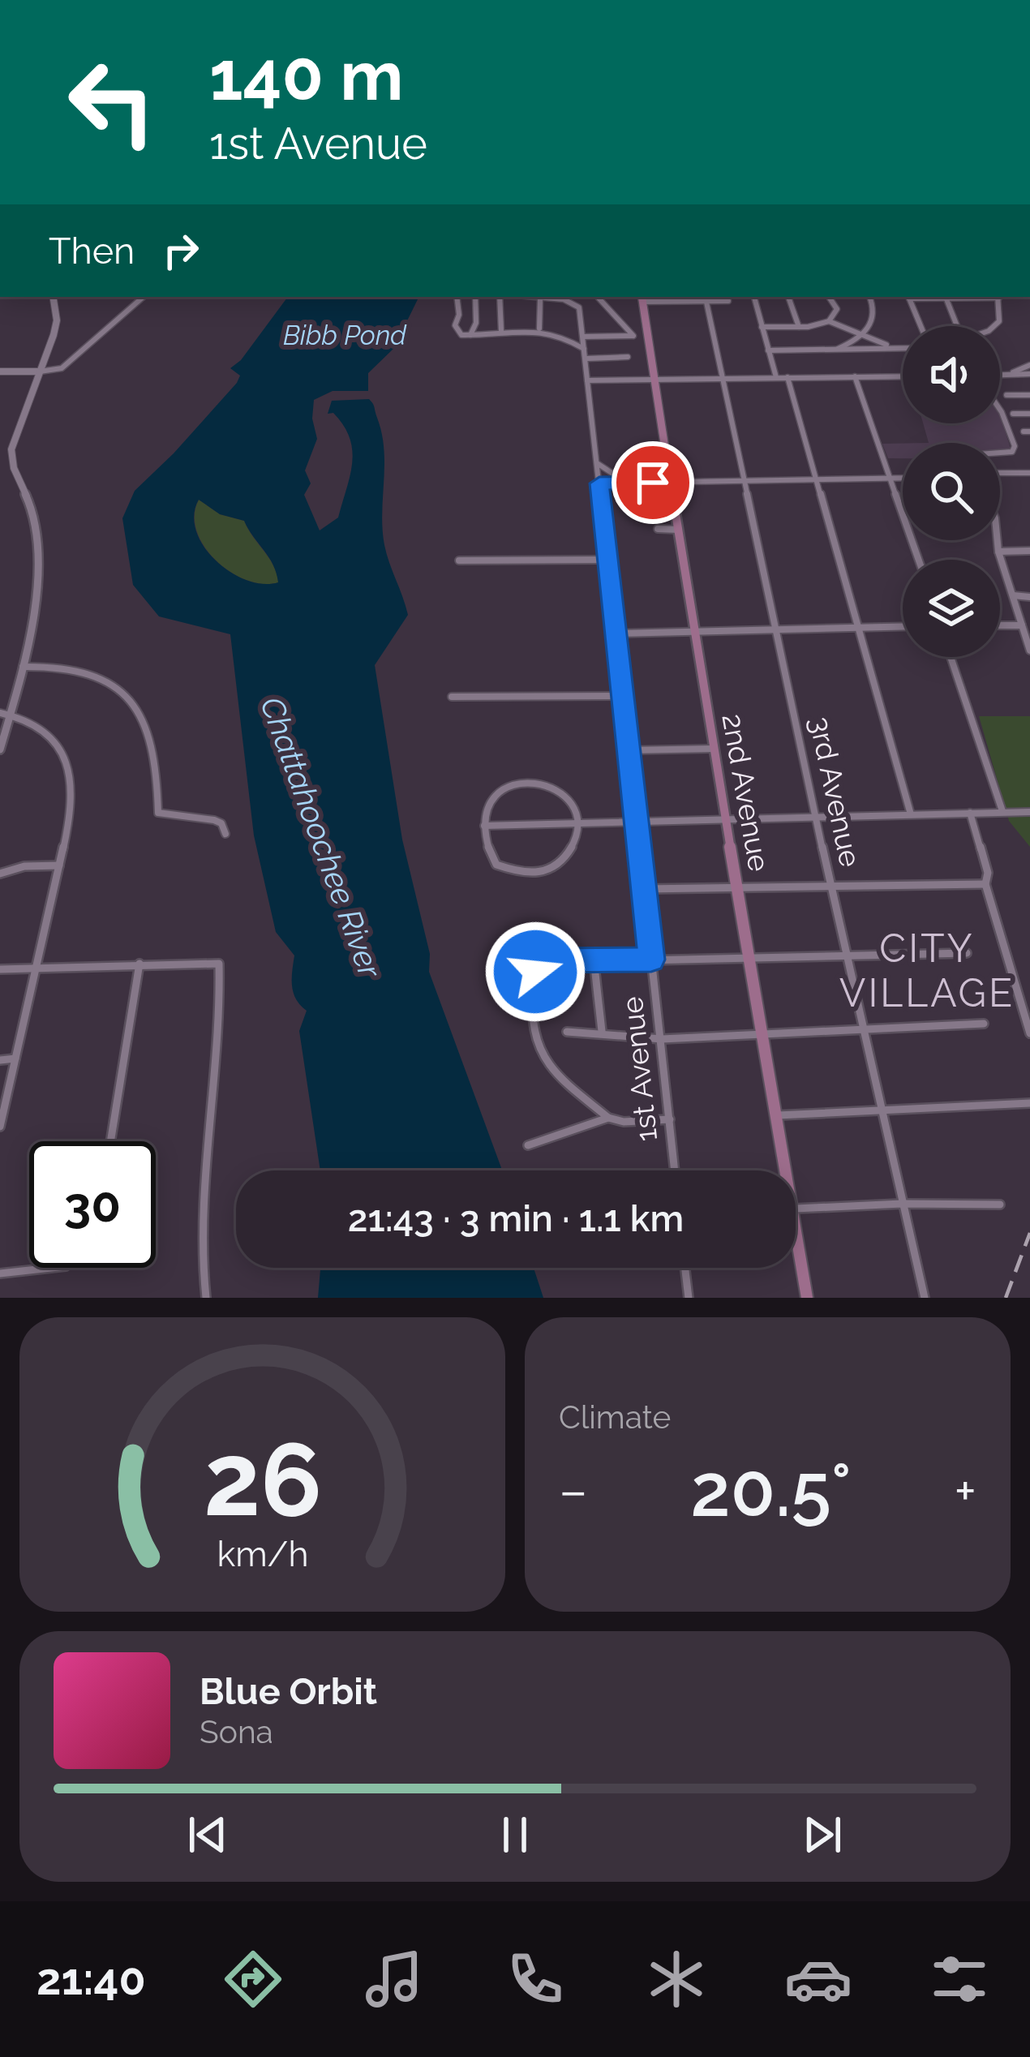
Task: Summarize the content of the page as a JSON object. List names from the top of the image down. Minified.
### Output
{"streets":{"main road":["2nd Avenue"],"street":["3rd Avenue","1st Avenue"]},"districts":["CITY VILLAGE"],"water":["Bibb Pond","Chattahoochee River"],"page":{"turn":["140 m","1st Avenue"],"then":"Then","limit":"30","trip":"21:43 · 3 min · 1.1 km","tile":"Climate","heat":["−","20.5°","+"],"song":["Blue Orbit","Sona"],"tabs":"21:40","gauge":["26","km/h"]}}
